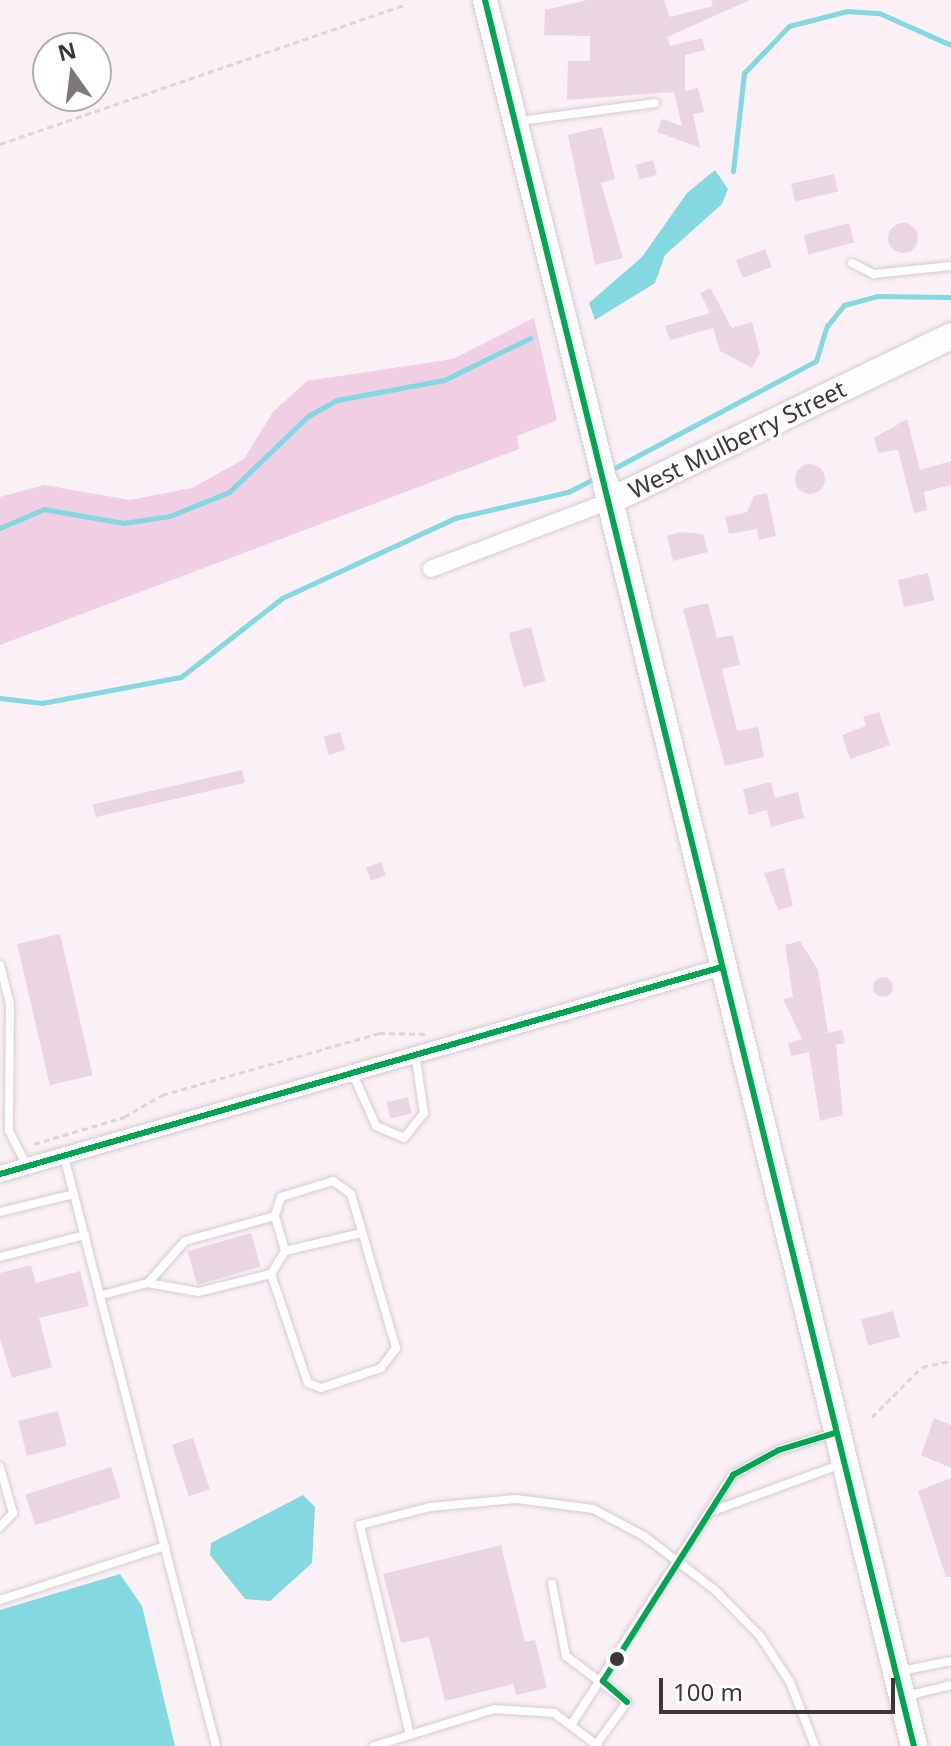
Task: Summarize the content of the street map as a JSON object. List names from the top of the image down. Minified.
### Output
{"streets":{"main road":["West Mulberry Street"]},"scale_bar":"100 m","north":"top"}
